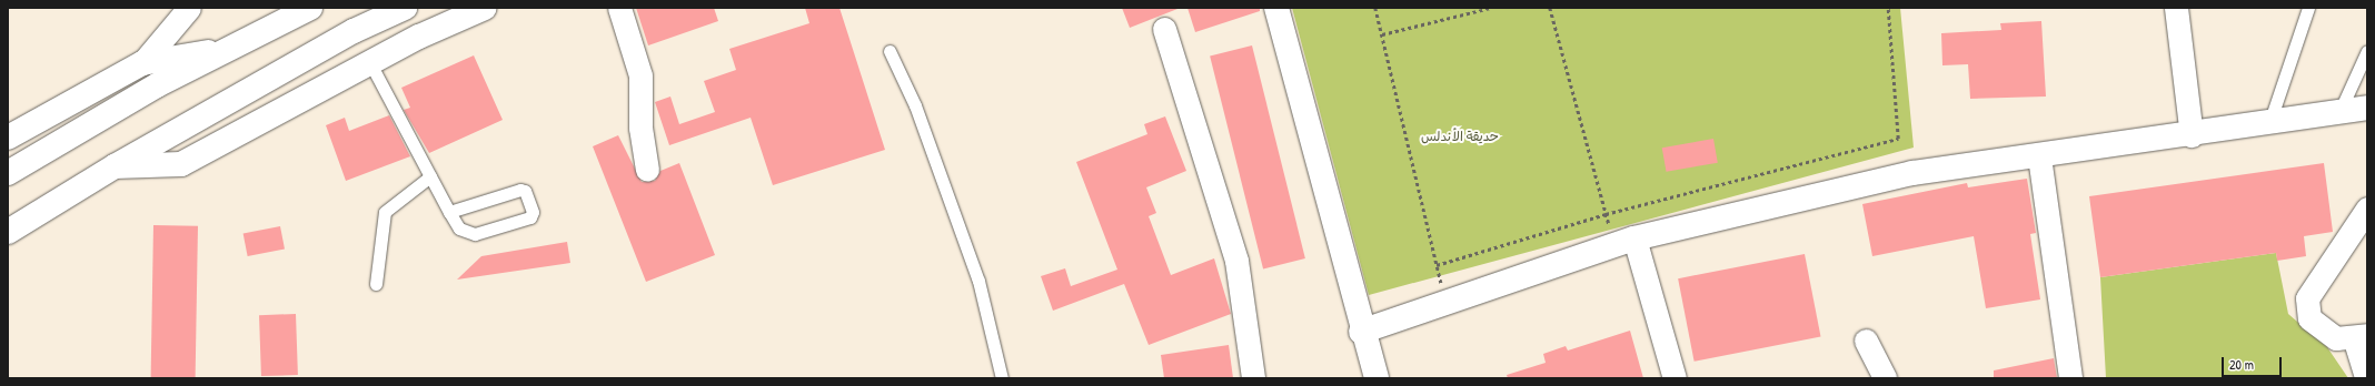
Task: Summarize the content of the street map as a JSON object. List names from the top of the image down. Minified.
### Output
{"parks":["حديقة الأندلس"],"scale_bar":"20 m"}
